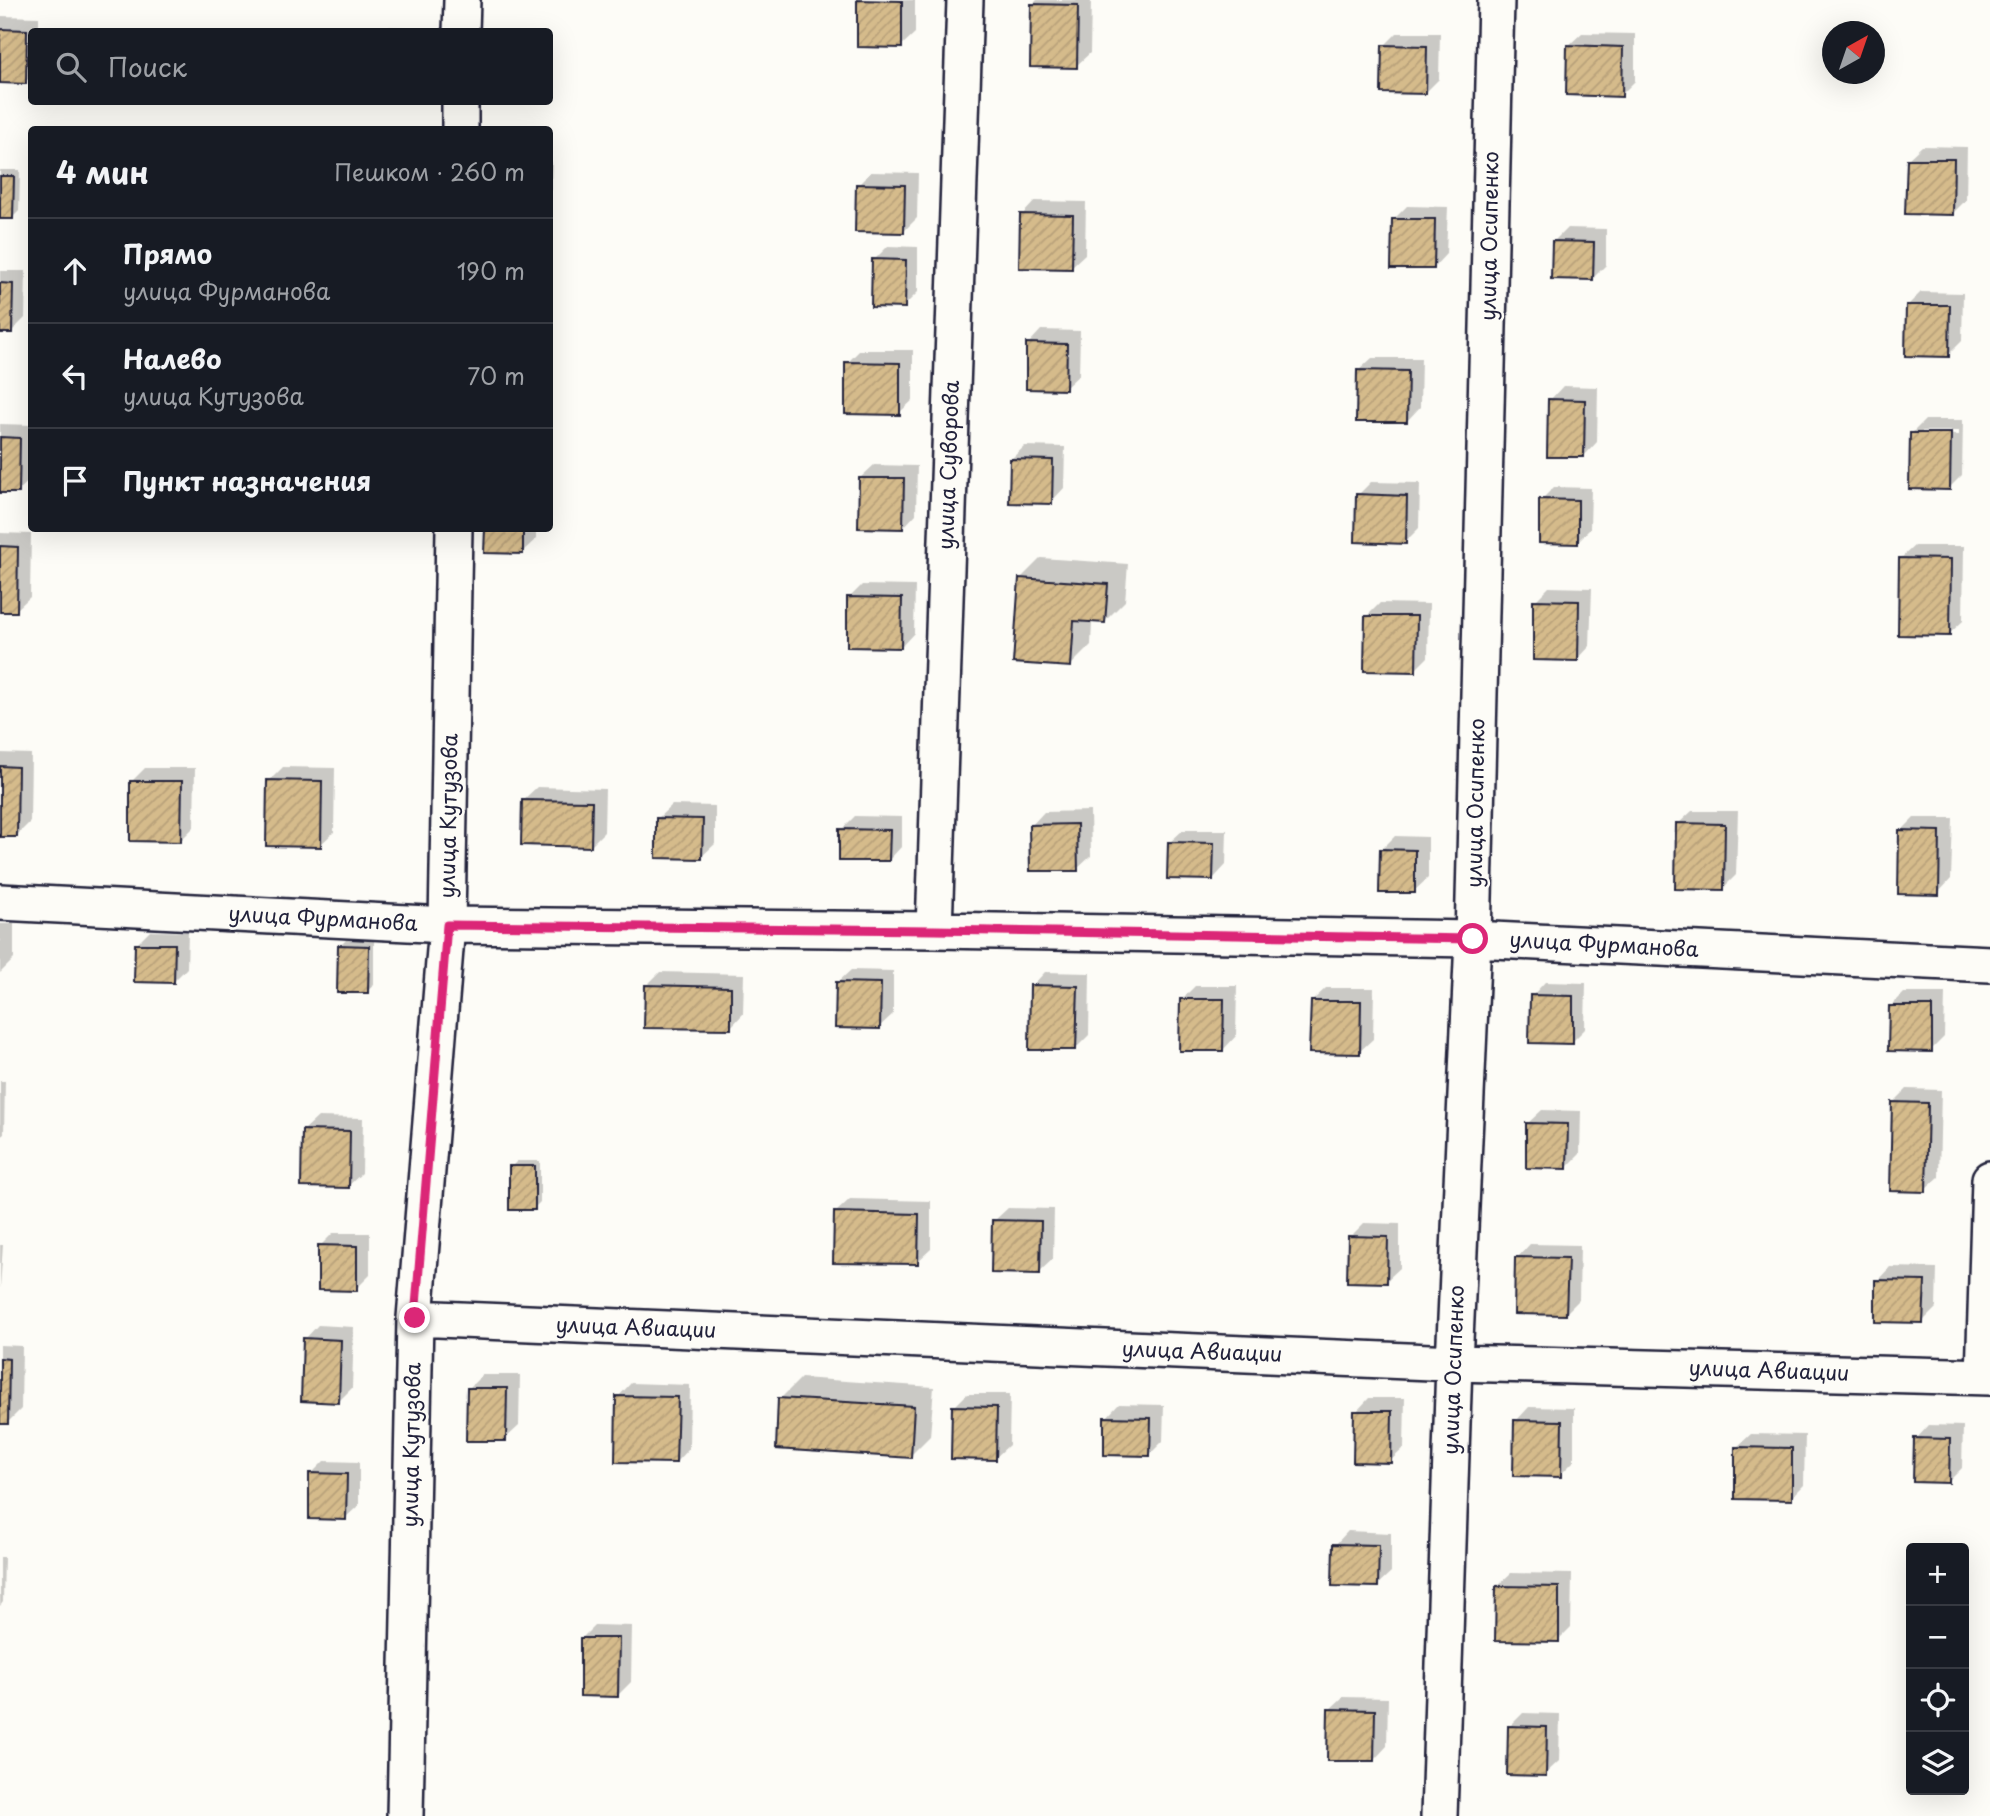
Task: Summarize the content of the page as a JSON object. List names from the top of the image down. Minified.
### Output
{"streets":{"street":["улица Осипенко","улица Суворова","улица Кутузова","улица Фурманова","улица Авиации"]},"crossings":[["улица Осипенко","улица Фурманова"],["улица Осипенко","улица Авиации"],["улица Суворова","улица Фурманова"],["улица Кутузова","улица Фурманова"],["улица Кутузова","улица Авиации"]],"north":"top right","page":{"search":"Поиск","heading":["4 мин","Пешком · 260 m"],"list":[["Прямо","улица Фурманова","190 m"],["Налево","улица Кутузова","70 m"],"Пункт назначения"],"map_buttons":["+","−"]}}
